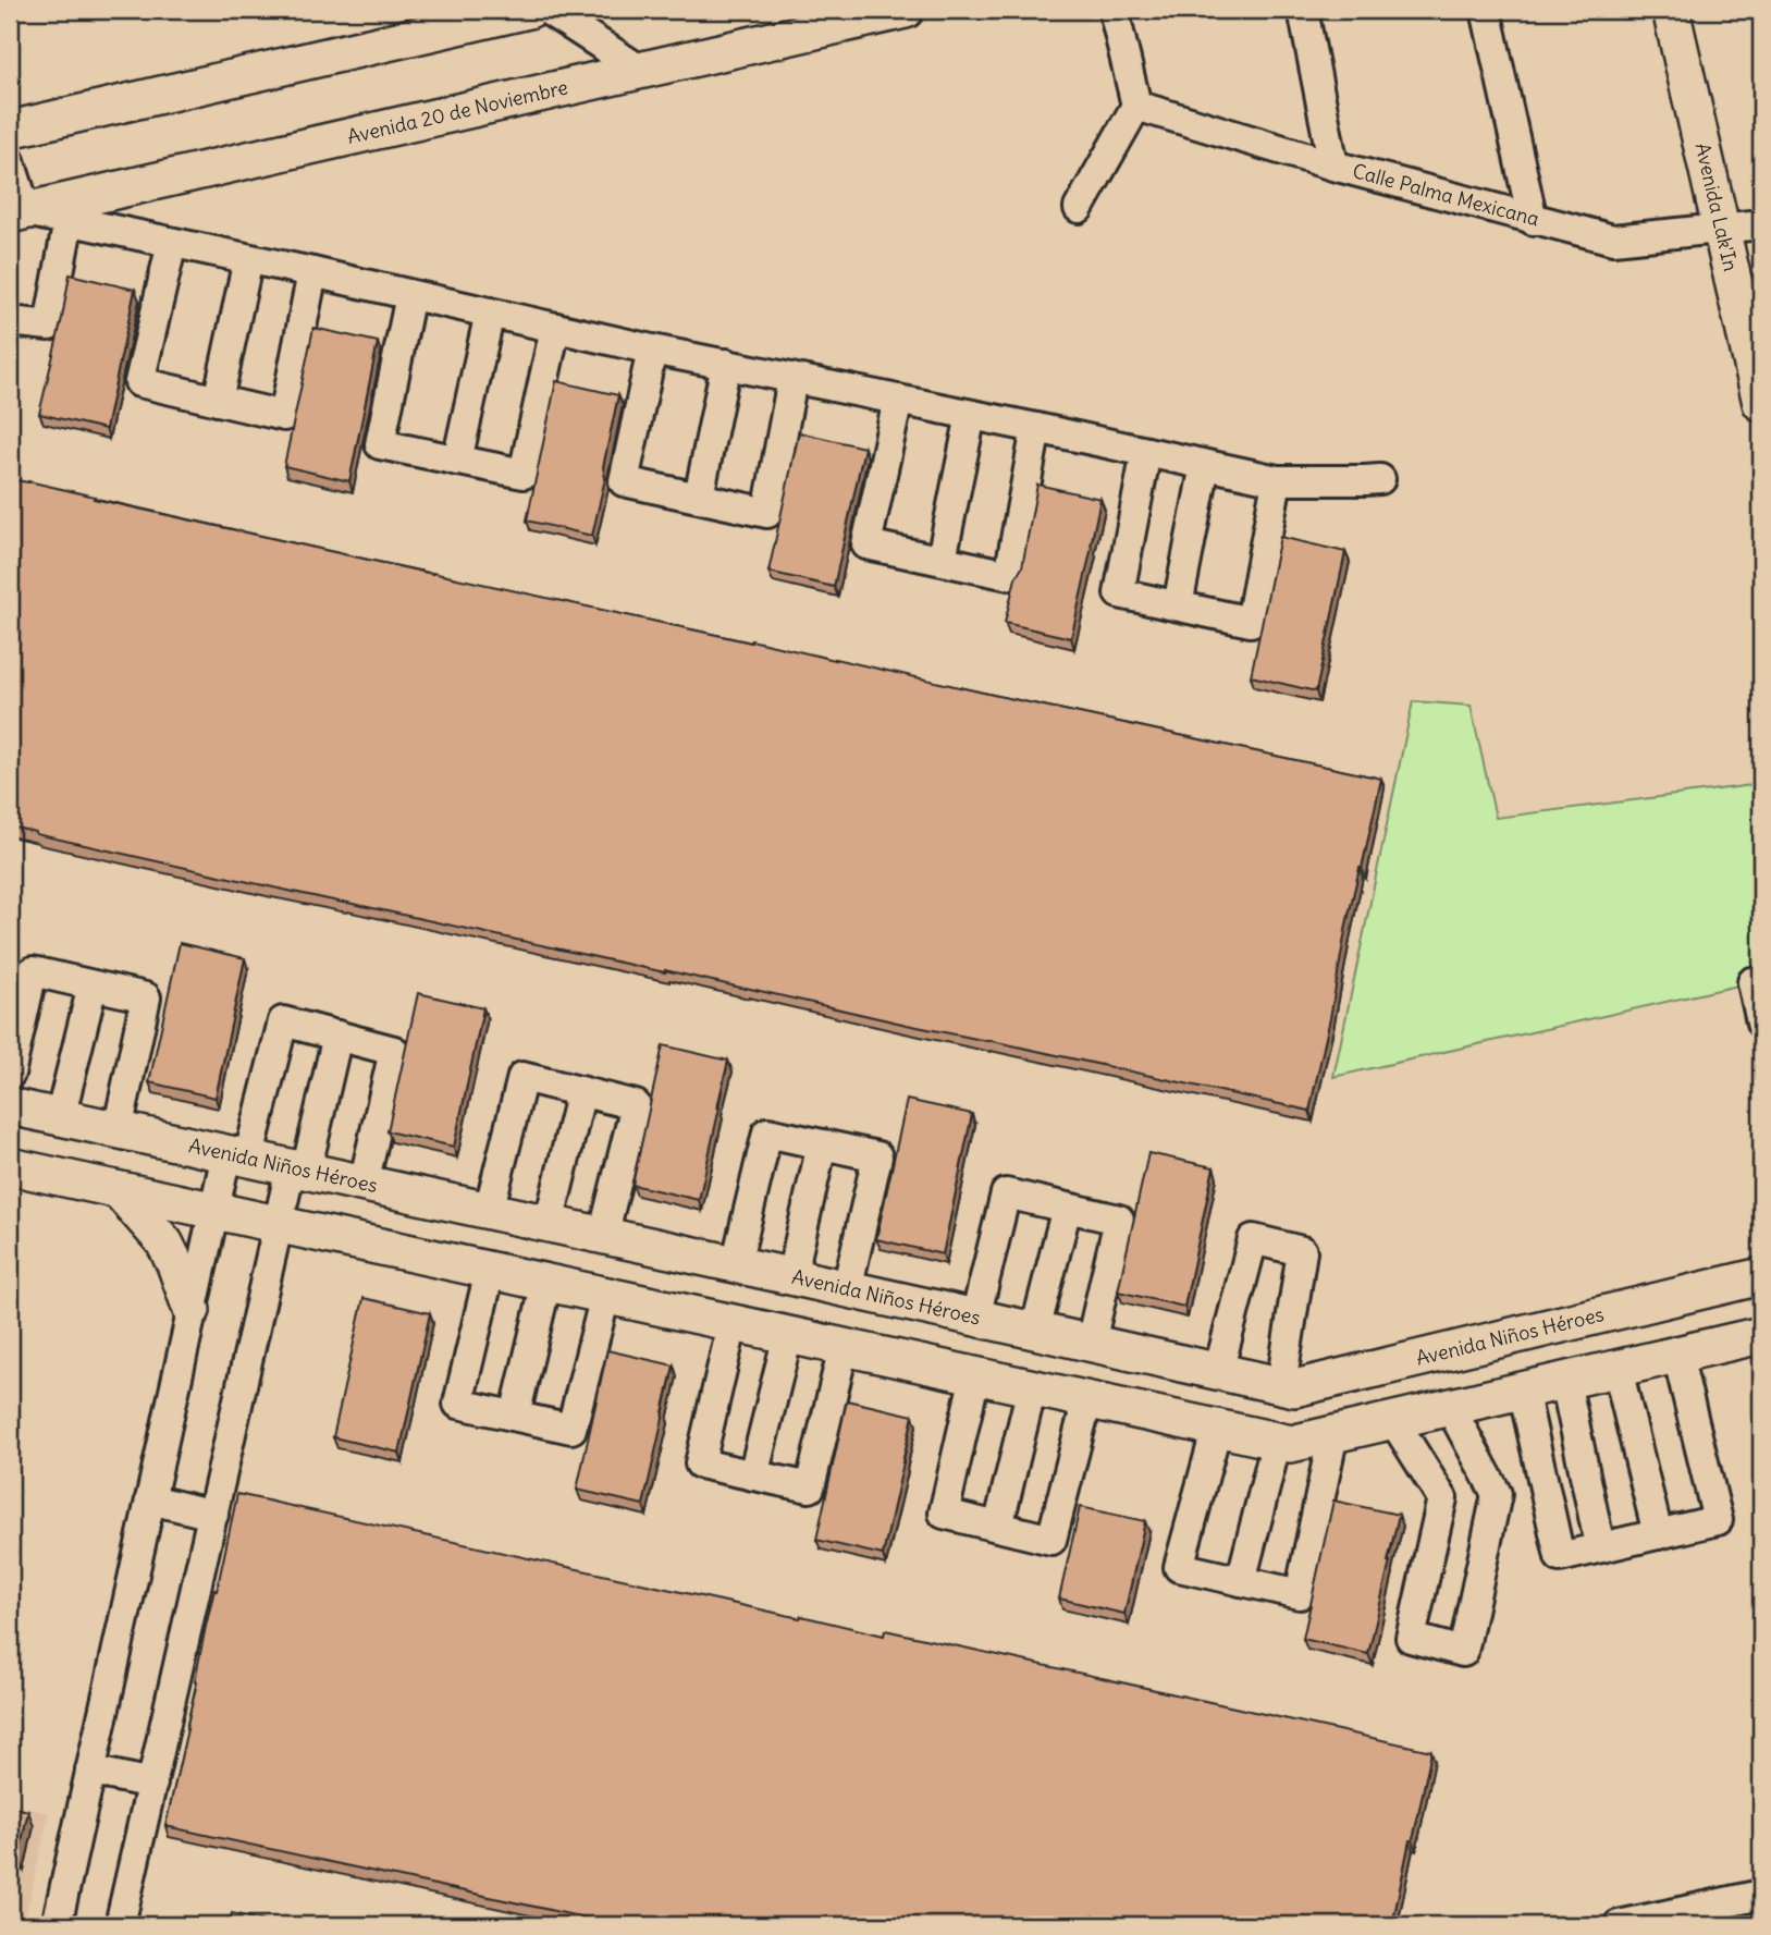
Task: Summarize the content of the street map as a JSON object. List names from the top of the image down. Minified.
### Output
{"streets":{"main road":["Avenida 20 de Noviembre","Avenida Lak'In","Avenida Niños Héroes"],"street":["Calle Palma Mexicana"]},"crossings":[["Calle Palma Mexicana","Avenida Lak'In"]]}
